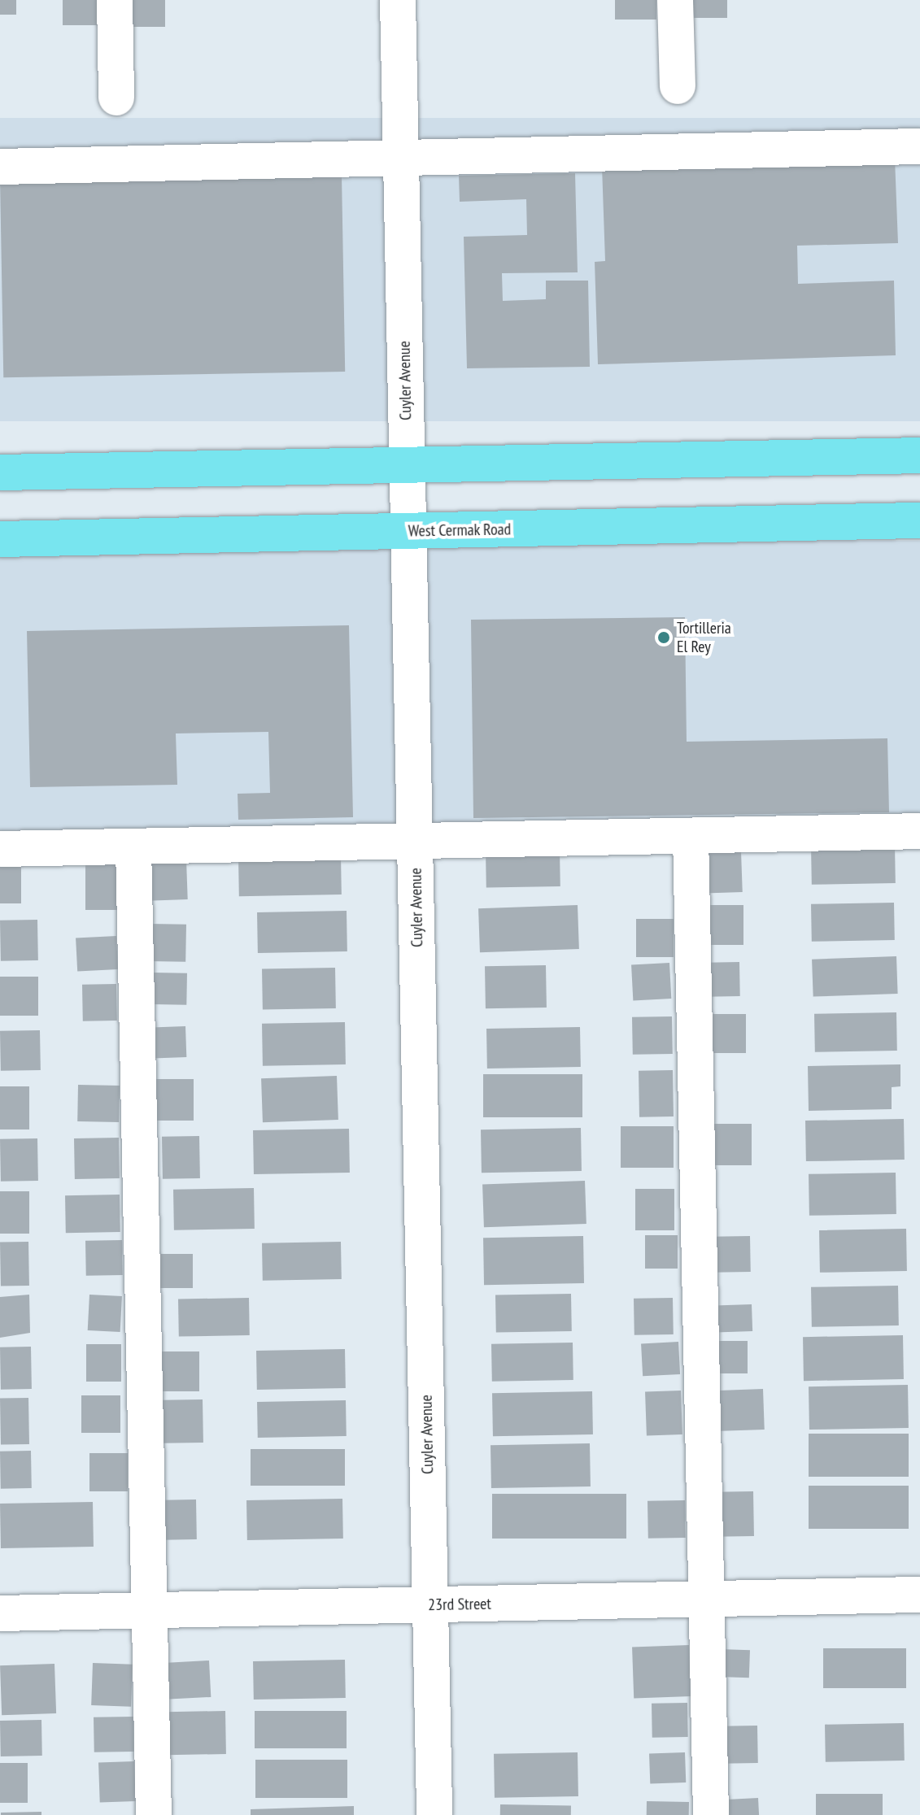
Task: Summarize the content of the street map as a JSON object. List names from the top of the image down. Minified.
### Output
{"streets":{"main road":["West Cermak Road"],"street":["Cuyler Avenue","23rd Street"]},"crossings":[["Cuyler Avenue","West Cermak Road"],["Cuyler Avenue","23rd Street"]],"places":["Tortilleria El Rey"]}
